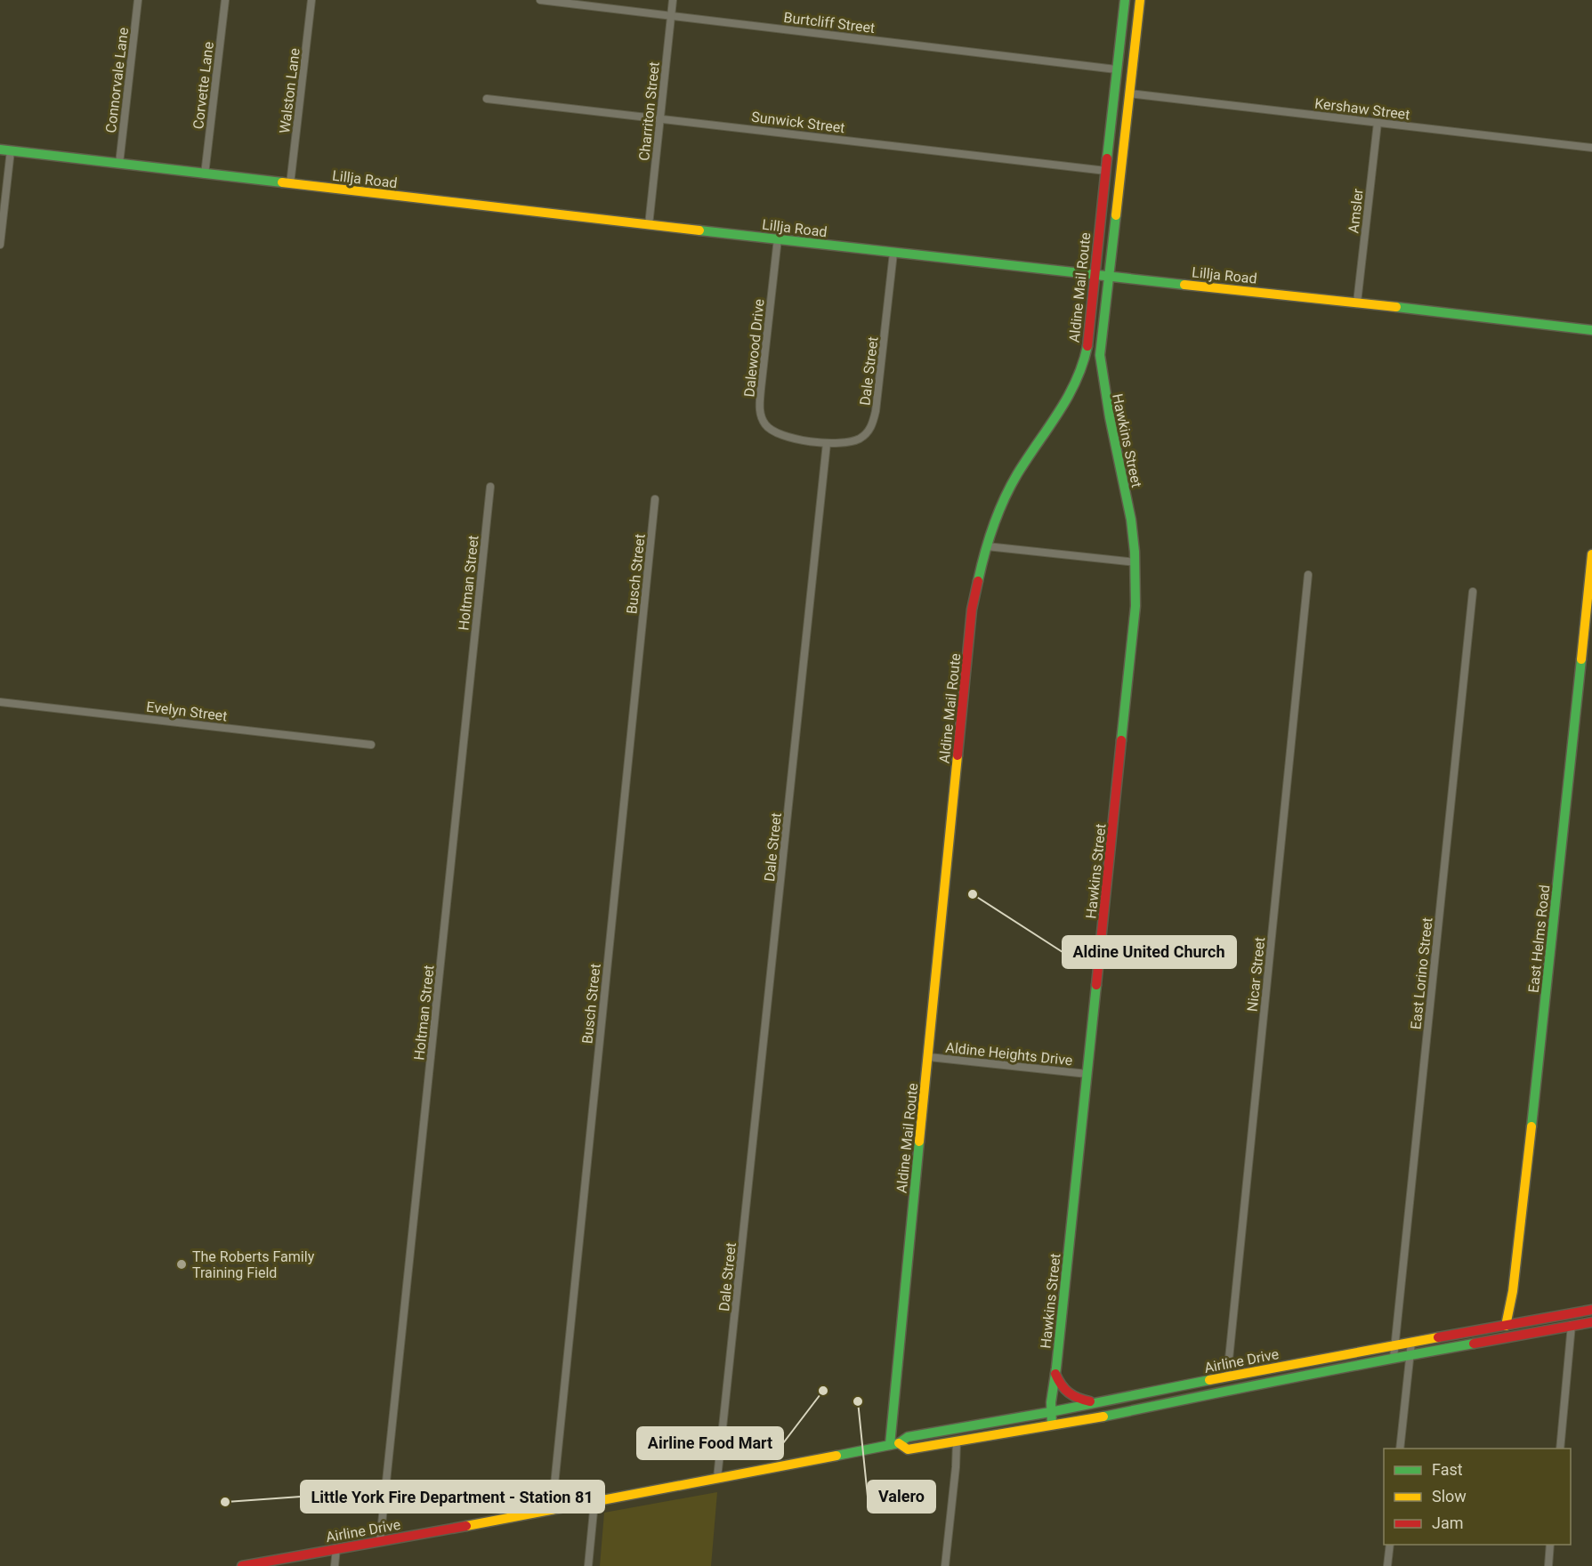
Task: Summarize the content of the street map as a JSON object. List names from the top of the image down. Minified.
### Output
{"streets":{"main road":["Lillja Road","Aldine Mail Route","Hawkins Street","East Helms Road","Airline Drive"],"street":["Burtcliff Street","Connorvale Lane","Corvette Lane","Walston Lane","Kershaw Street","Charriton Street","Sunwick Street","Amsler","Dalewood Drive","Dale Street","Busch Street","Holtman Street","Evelyn Street","East Lorino Street","Nicar Street","Aldine Heights Drive"]},"crossings":[["Burtcliff Street","Charriton Street"],["Burtcliff Street","Aldine Mail Route"],["Connorvale Lane","Lillja Road"],["Corvette Lane","Lillja Road"],["Walston Lane","Lillja Road"],["Kershaw Street","Amsler"],["Kershaw Street","Aldine Mail Route"],["Charriton Street","Sunwick Street"],["Charriton Street","Lillja Road"],["Sunwick Street","Aldine Mail Route"],["Lillja Road","Amsler"],["Lillja Road","Aldine Mail Route"],["Lillja Road","Dalewood Drive"],["Lillja Road","Dale Street"],["Aldine Mail Route","Hawkins Street"],["Aldine Mail Route","Aldine Heights Drive"],["Aldine Mail Route","Airline Drive"],["Dalewood Drive","Dale Street"],["Dale Street","Airline Drive"],["Hawkins Street","Aldine Heights Drive"],["Hawkins Street","Airline Drive"],["Busch Street","Airline Drive"],["Holtman Street","Airline Drive"],["East Helms Road","Airline Drive"],["East Lorino Street","Airline Drive"],["Nicar Street","Airline Drive"]],"places":["Aldine United Church","The Roberts Family Training Field","Airline Food Mart","Valero","Little York Fire Department - Station 81"],"legend":["Fast","Slow","Jam"]}
